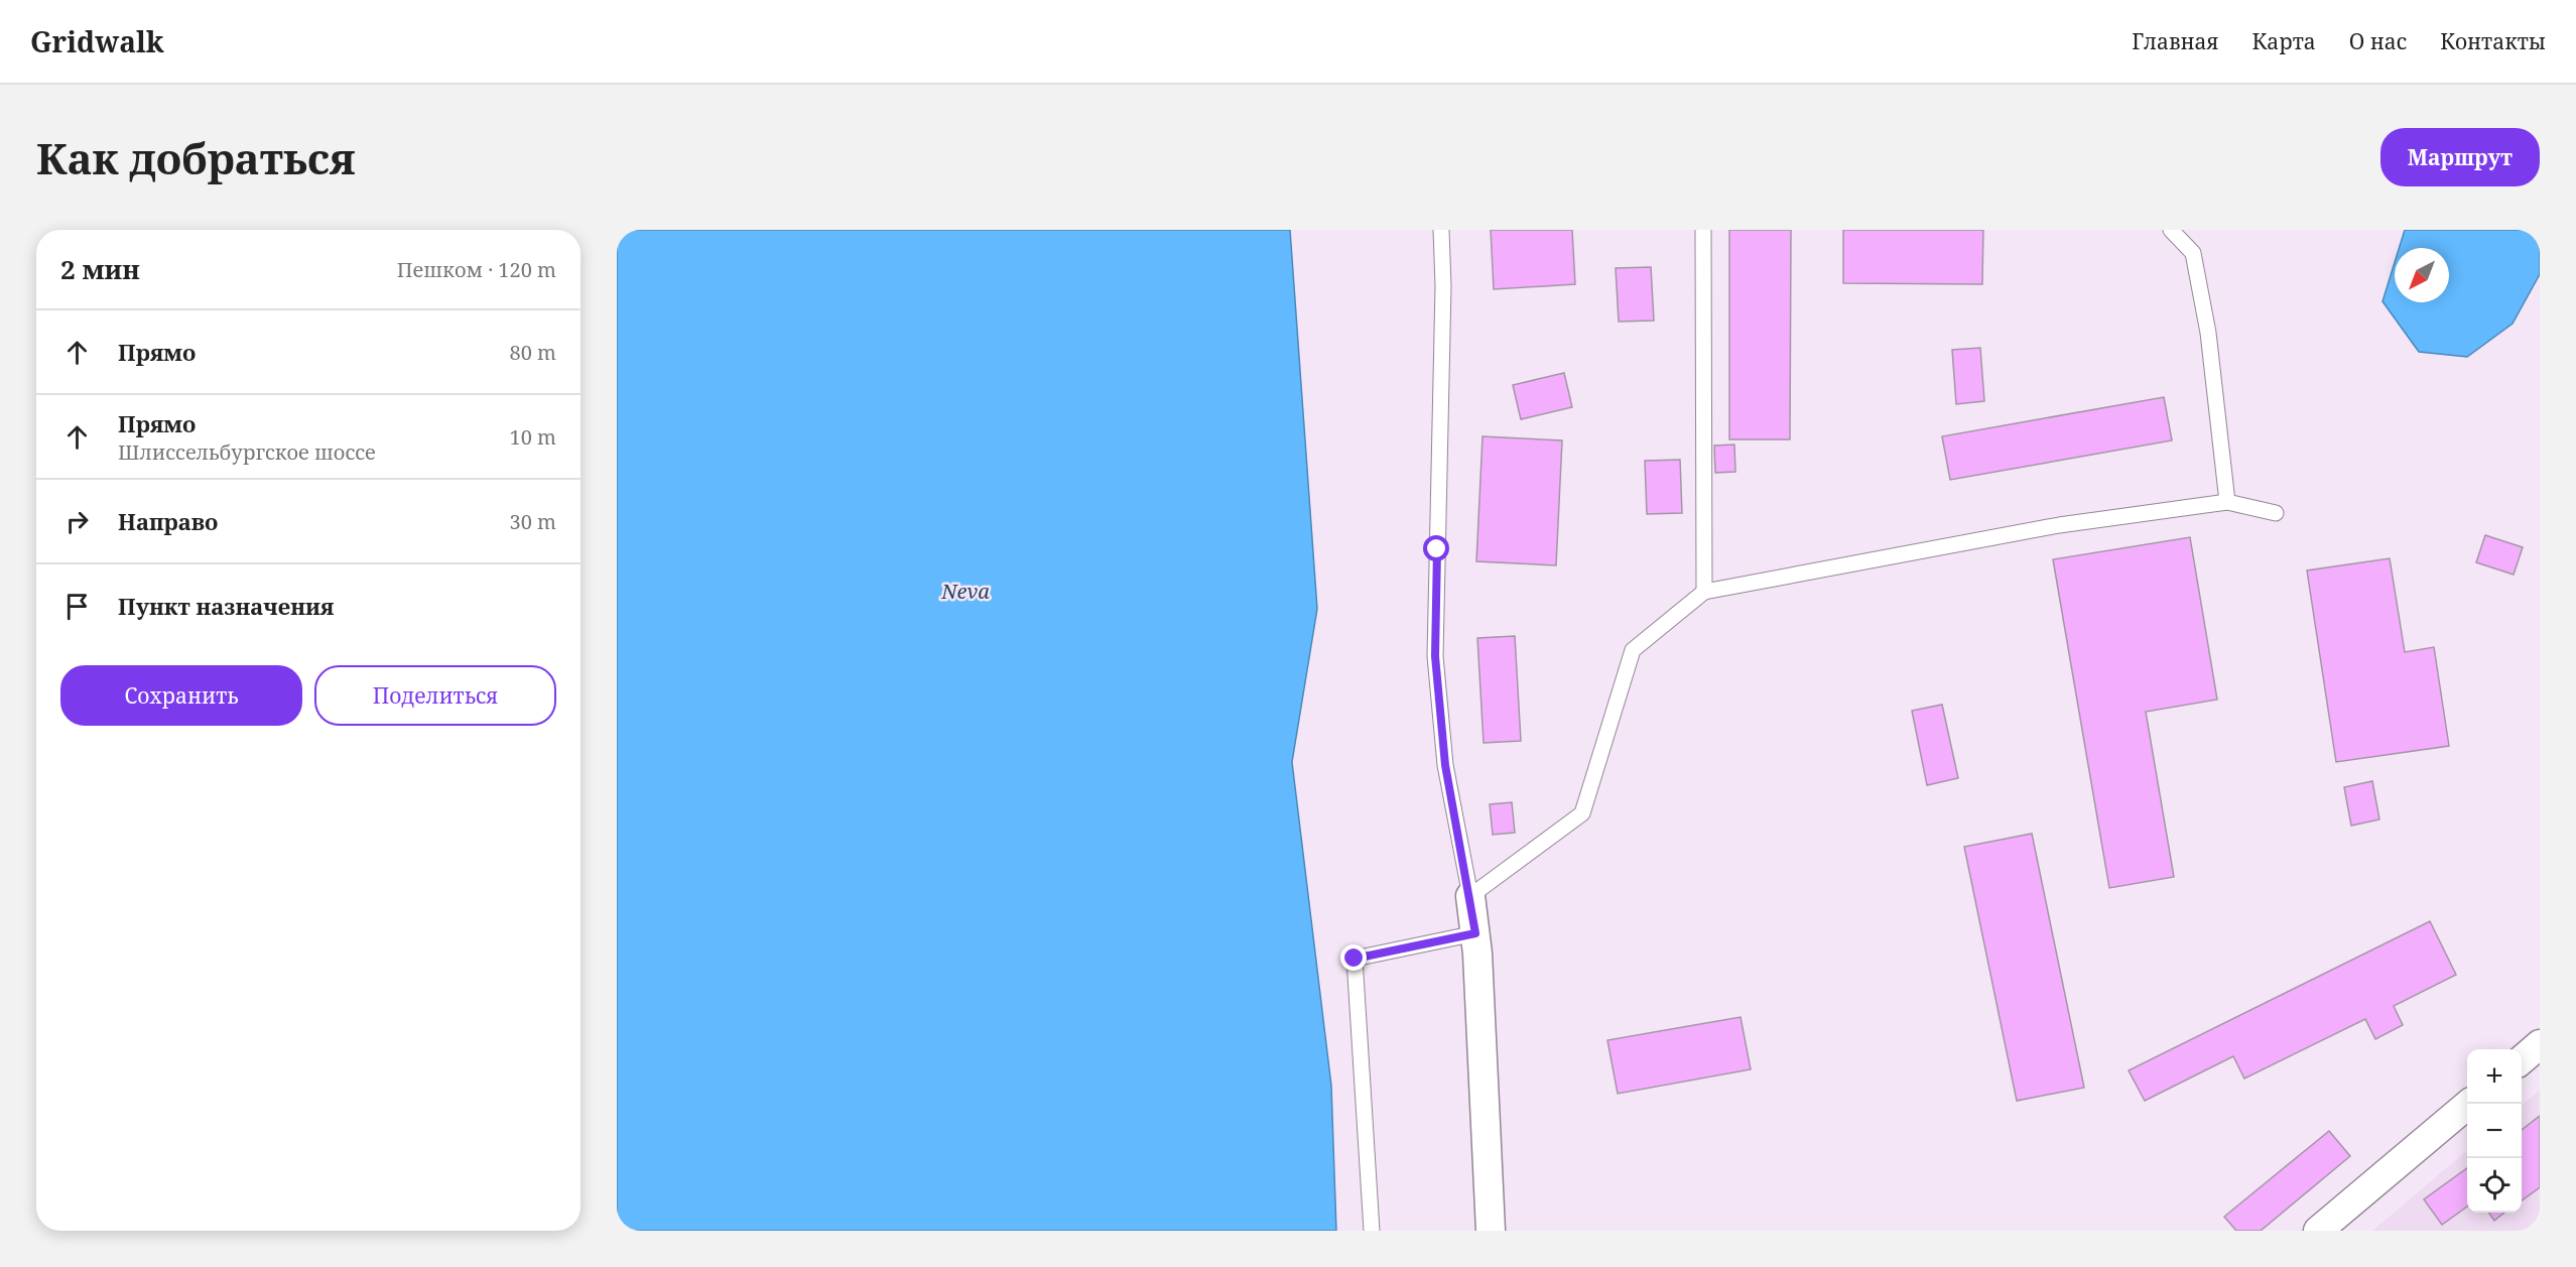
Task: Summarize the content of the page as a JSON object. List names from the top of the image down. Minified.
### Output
{"water":["Neva"],"north":"bottom left","page":{"header":"Gridwalk","nav":["Главная","Карта","О нас","Контакты"],"buttons":["Маршрут",["Сохранить","Поделиться"]],"title":"Как добраться","heading":["2 мин","Пешком · 120 m"],"list":[["Прямо","80 m"],["Прямо","Шлиссельбургское шоссе","10 m"],["Направо","30 m"],"Пункт назначения"],"map_buttons":["+","−"]}}
